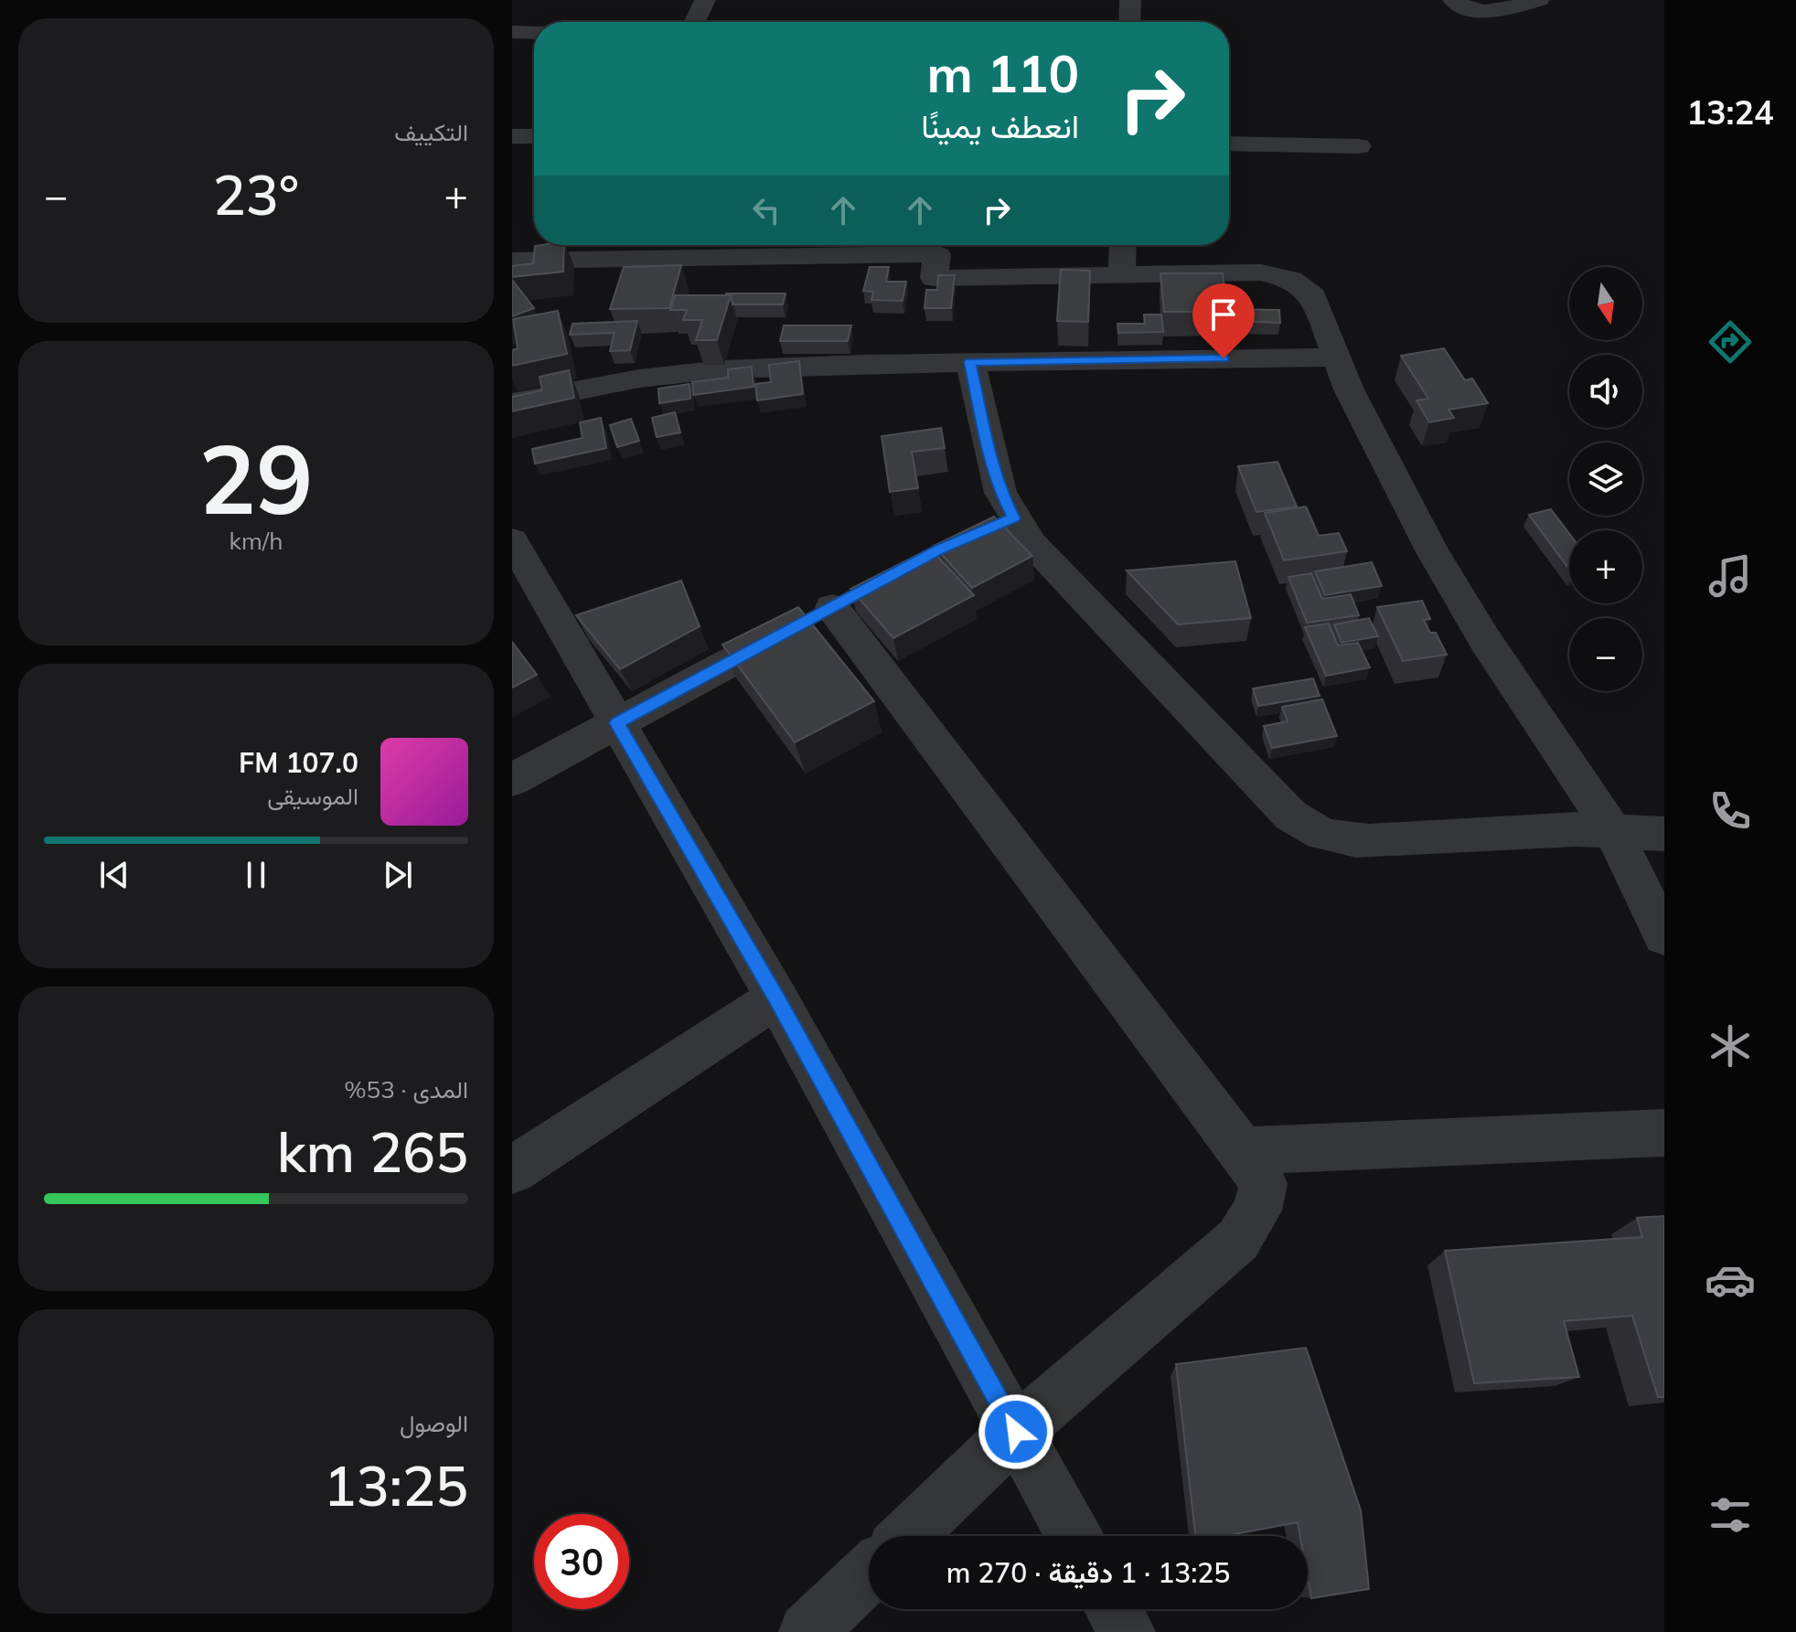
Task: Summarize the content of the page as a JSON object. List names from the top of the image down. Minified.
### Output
{"north":"bottom","page":{"tabs":"13:24","tile":["التكييف",["29","km/h"],["المدى · 53%","265 km"],["الوصول","13:25"]],"turn":["110 m","انعطف يمينًا"],"heat":["−","23°","+"],"map_buttons":["+","−"],"song":["107.0 FM","الموسيقى"],"limit":"30","trip":"13:25 · 1 دقيقة · 270 m"}}
